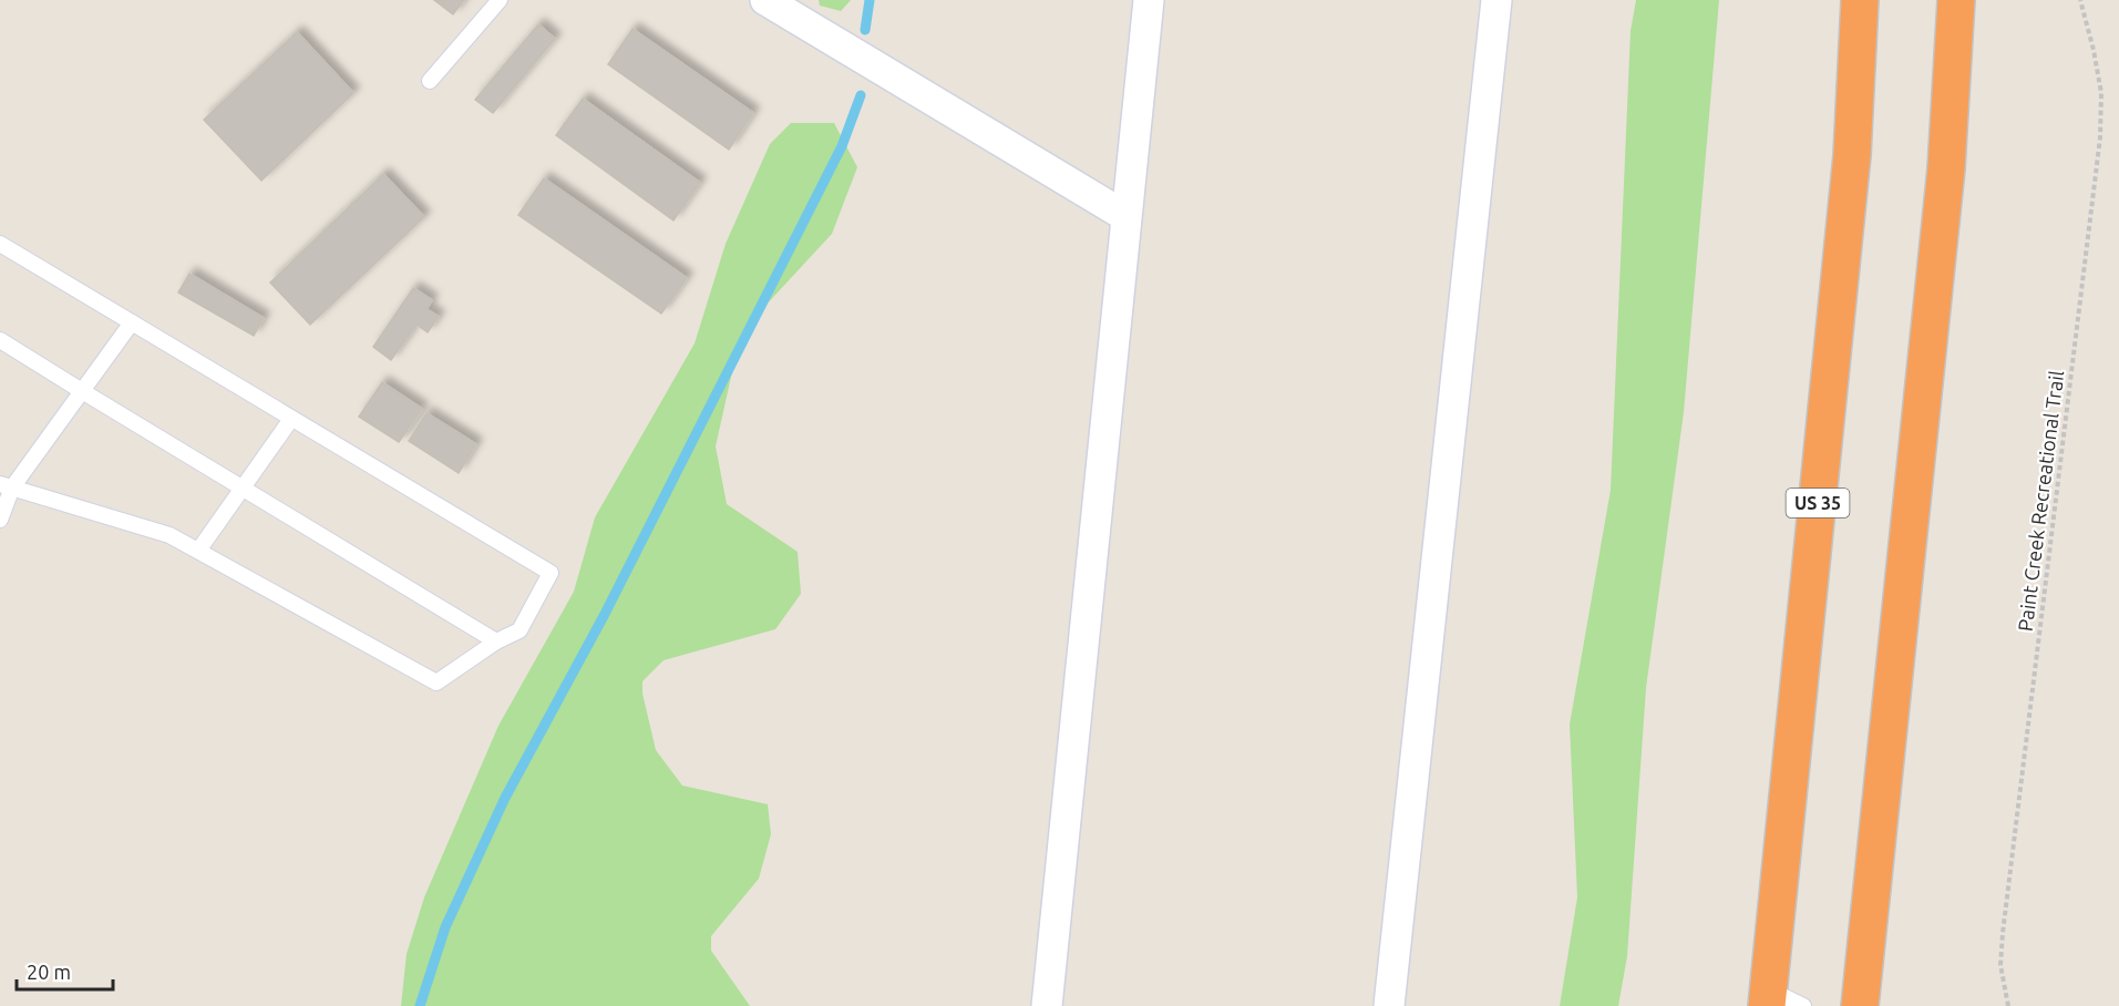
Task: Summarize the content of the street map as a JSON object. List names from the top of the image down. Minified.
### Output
{"streets":{"highway":["US 35"],"path":["Paint Creek Recreational Trail"]},"scale_bar":"20 m"}
